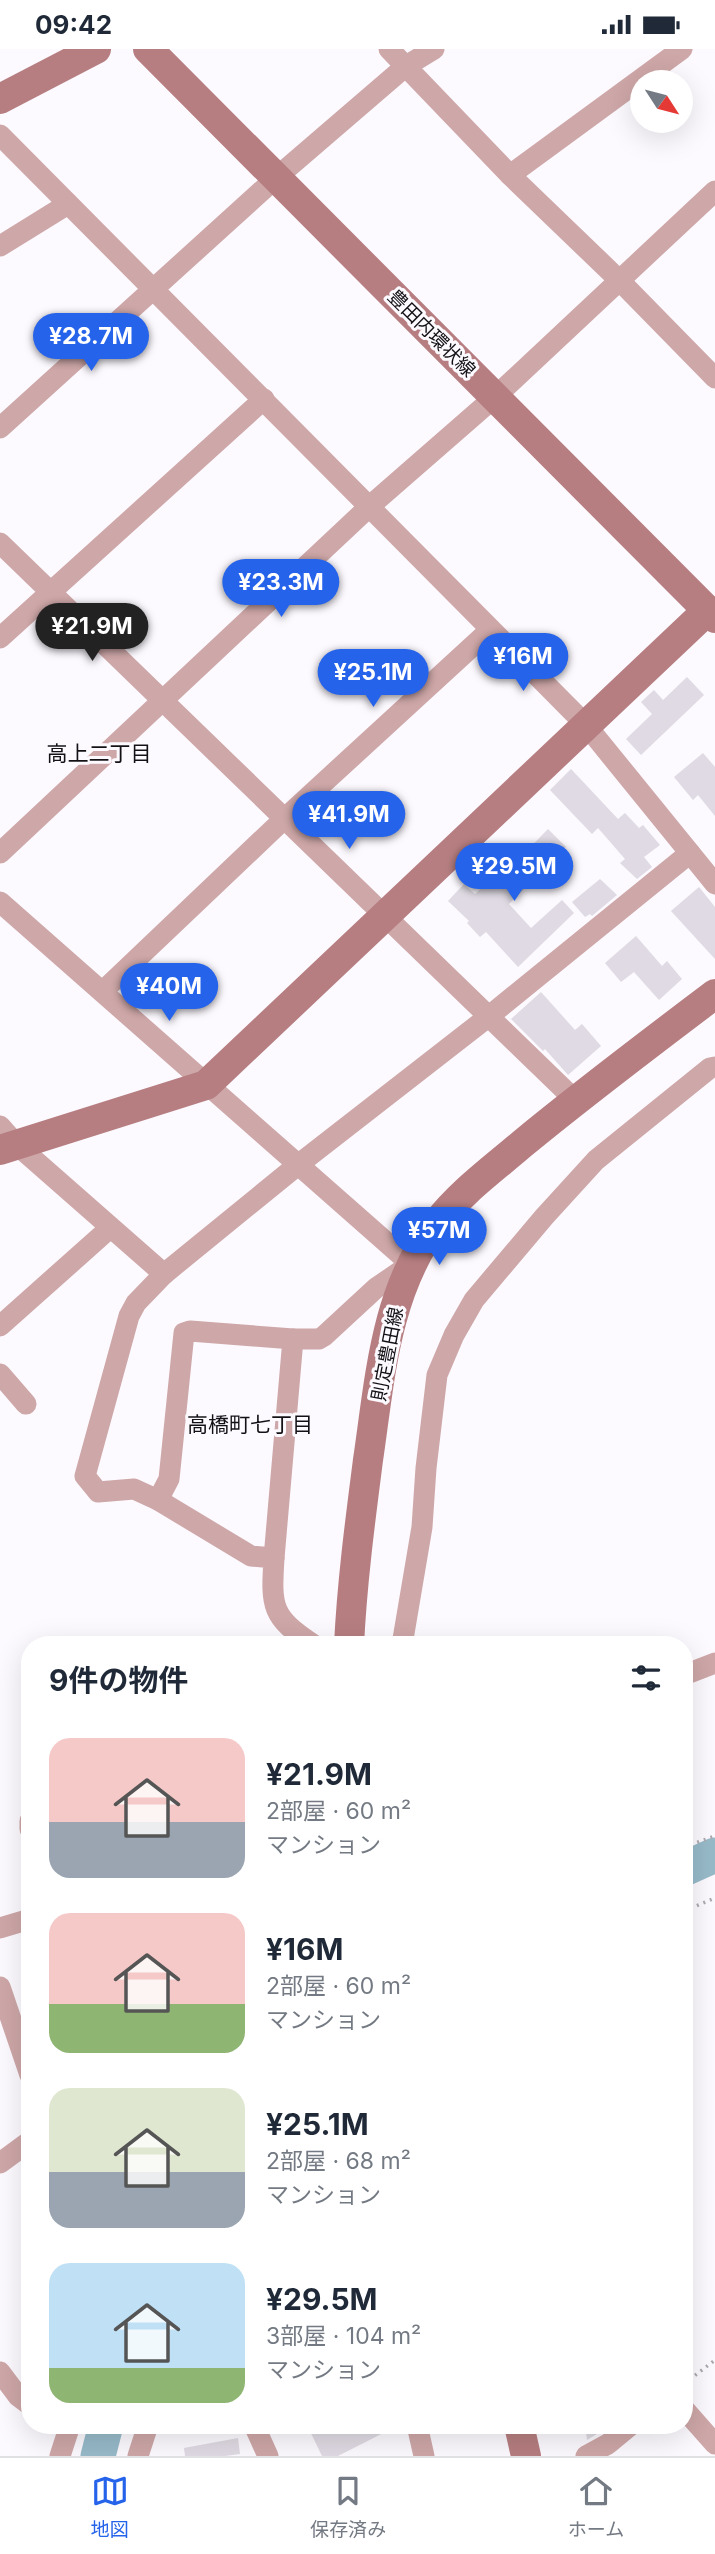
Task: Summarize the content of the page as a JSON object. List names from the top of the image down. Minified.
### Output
{"streets":{"street":["豊田内環状線","則定豊田線"]},"districts":["高上二丁目","高橋町七丁目"],"north":"bottom right","page":{"status":"09:42","price":["¥28.7M","¥23.3M","¥21.9M","¥16M","¥25.1M","¥41.9M","¥29.5M","¥40M","¥57M"],"heading":"9件の物件","list":[{"name":"¥21.9M","note":"2部屋 · 60 m² · マンション"},{"name":"¥16M","note":"2部屋 · 60 m² · マンション"},{"name":"¥25.1M","note":"2部屋 · 68 m² · マンション"},{"name":"¥29.5M","note":"3部屋 · 104 m² · マンション"}],"tabs":["地図","保存済み","ホーム"]}}
